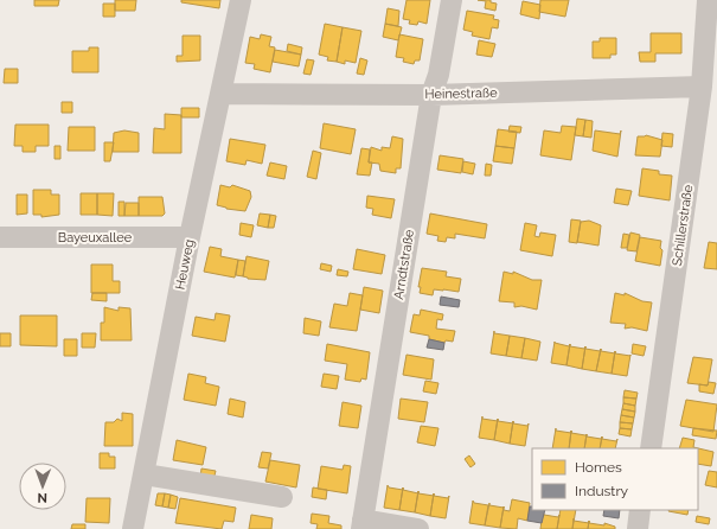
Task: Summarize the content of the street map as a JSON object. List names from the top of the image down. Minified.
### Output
{"streets":{"street":["Heinestraße","Schillerstraße","Bayeuxallee","Heuweg","Arndtstraße"]},"crossings":[["Heinestraße","Schillerstraße"],["Heinestraße","Heuweg"],["Heinestraße","Arndtstraße"],["Bayeuxallee","Heuweg"]],"legend":["Homes","Industry"],"north":"bottom"}
